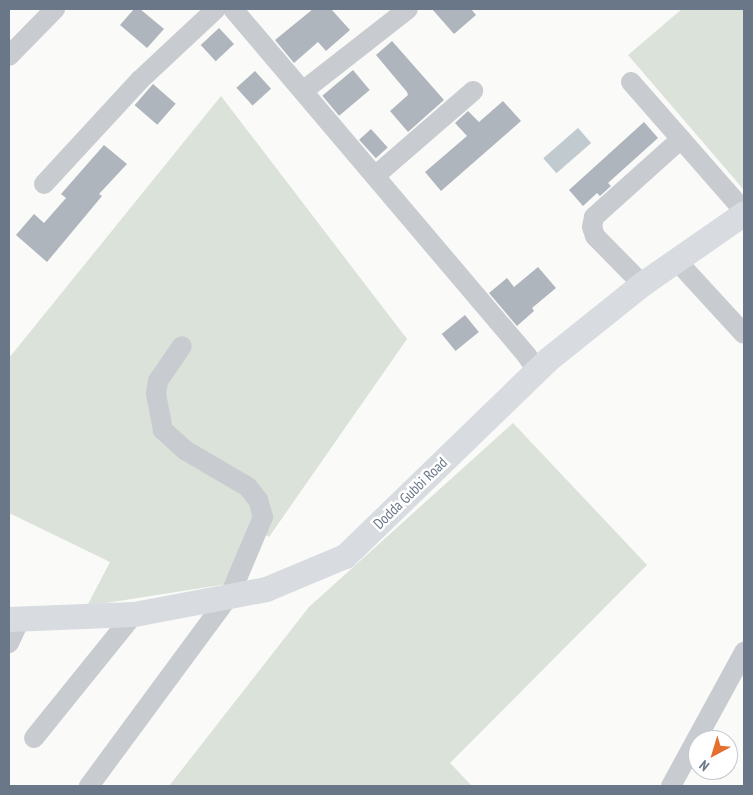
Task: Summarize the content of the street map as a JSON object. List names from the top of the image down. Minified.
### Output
{"streets":{"main road":["Dodda Gubbi Road"]},"north":"bottom left"}
